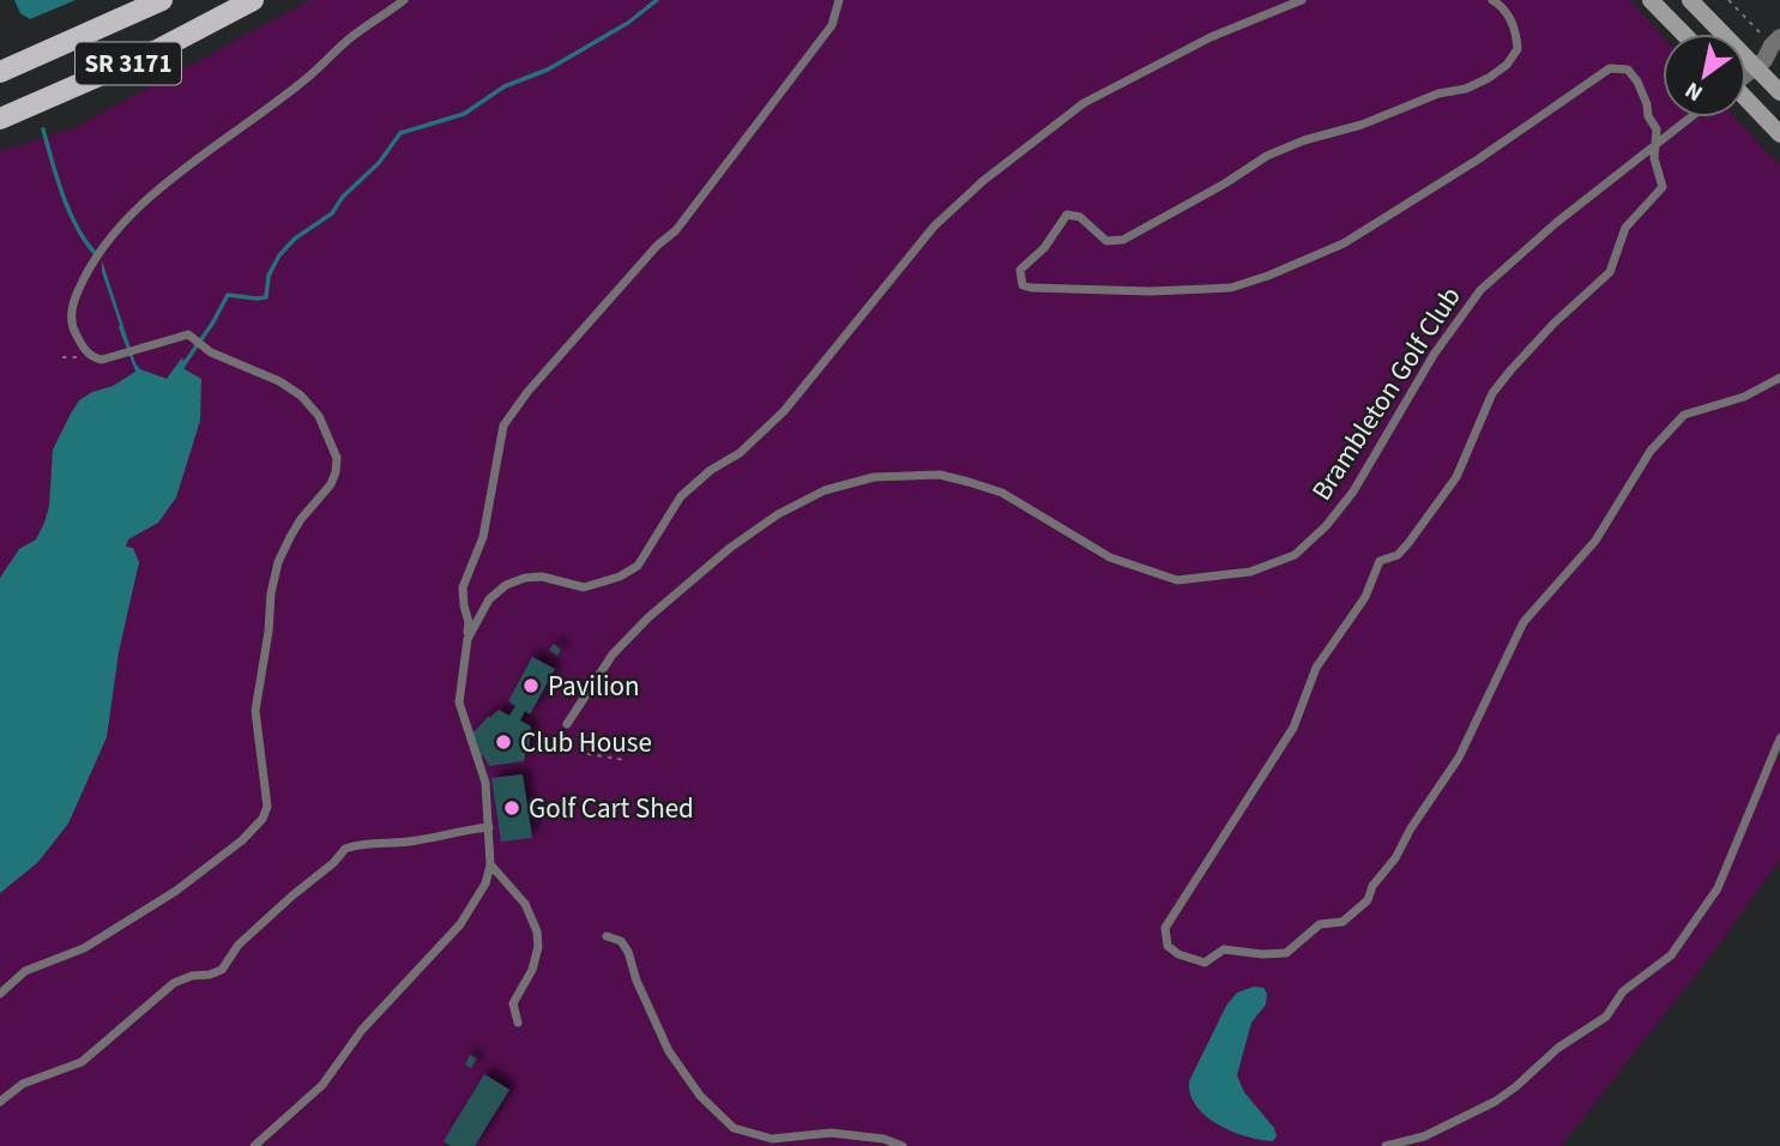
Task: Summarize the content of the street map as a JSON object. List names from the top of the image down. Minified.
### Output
{"streets":{"main road":["SR 3171"],"lane":["Brambleton Golf Club"]},"places":["Pavilion","Club House","Golf Cart Shed"],"north":"bottom left"}
